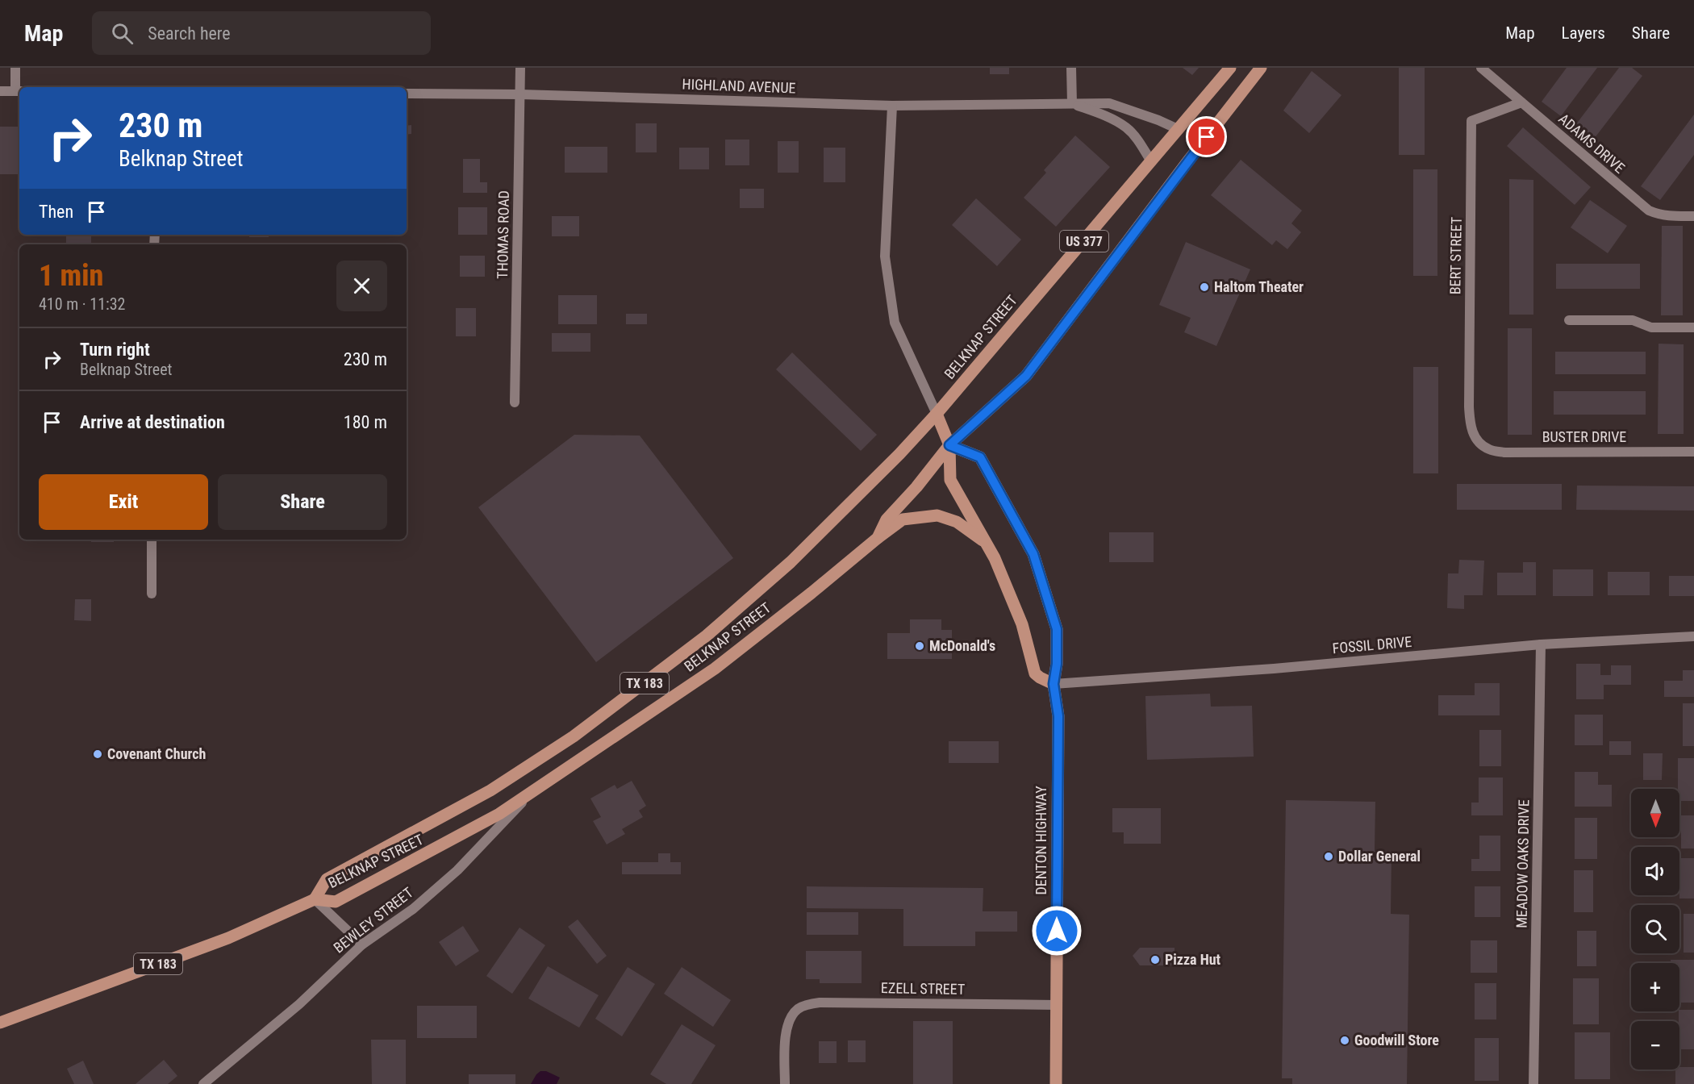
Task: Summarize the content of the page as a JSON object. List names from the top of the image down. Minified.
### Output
{"streets":{"main road":["US 377","BELKNAP STREET","TX 183","DENTON HIGHWAY"],"street":["HIGHLAND AVENUE","ADAMS DRIVE","THOMAS ROAD","BERT STREET","BUSTER DRIVE","FOSSIL DRIVE","MEADOW OAKS DRIVE","BEWLEY STREET","EZELL STREET"]},"crossings":[["HIGHLAND AVENUE","THOMAS ROAD"],["HIGHLAND AVENUE","BELKNAP STREET"],["ADAMS DRIVE","BERT STREET"],["BERT STREET","BUSTER DRIVE"],["BELKNAP STREET","TX 183"],["BELKNAP STREET","DENTON HIGHWAY"],["BELKNAP STREET","BEWLEY STREET"],["FOSSIL DRIVE","DENTON HIGHWAY"],["FOSSIL DRIVE","MEADOW OAKS DRIVE"],["DENTON HIGHWAY","EZELL STREET"]],"places":["Haltom Theater","McDonald's","Covenant Church","Dollar General","Pizza Hut","Goodwill Store"],"north":"bottom","page":{"header":"Map","search":"Search here","nav":["Map","Layers","Share"],"turn":["230 m","Belknap Street"],"then":"Then","heading":["1 min","410 m · 11:32"],"list":[{"name":"Turn right","note":"Belknap Street","value":"230 m"},{"name":"Arrive at destination","value":"180 m"}],"buttons":["Exit","Share"],"map_buttons":["+","−"]}}
